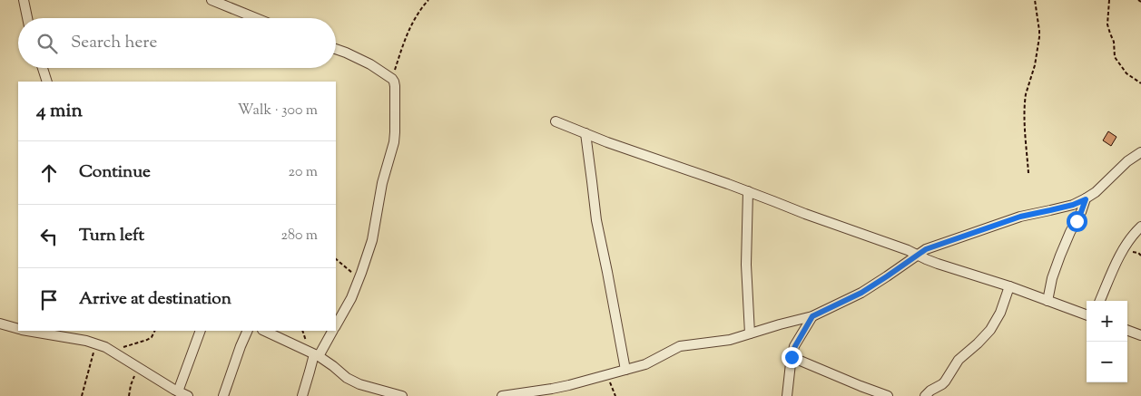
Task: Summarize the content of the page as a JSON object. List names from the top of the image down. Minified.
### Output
{"page":{"search":"Search here","heading":["4 min","Walk · 300 m"],"list":[["Continue","20 m"],["Turn left","280 m"],"Arrive at destination"],"map_buttons":["+","−"]}}
